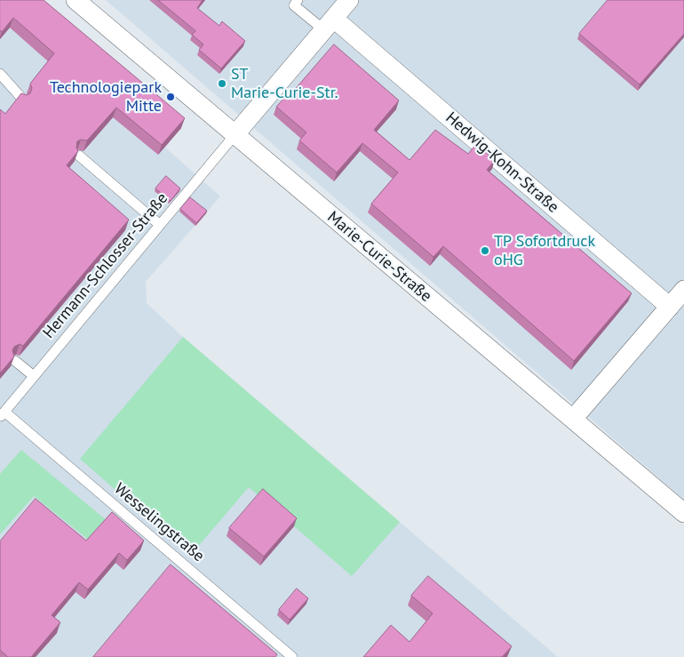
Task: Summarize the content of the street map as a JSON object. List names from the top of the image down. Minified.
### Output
{"streets":{"street":["Hedwig-Kohn-Straße","Marie-Curie-Straße"],"lane":["Hermann-Schlosser-Straße","Wesselingstraße"]},"crossings":[["Marie-Curie-Straße","Hermann-Schlosser-Straße"],["Hermann-Schlosser-Straße","Wesselingstraße"]],"places":["ST Marie-Curie-Str.","Technologiepark Mitte","TP Sofortdruck oHG"]}
